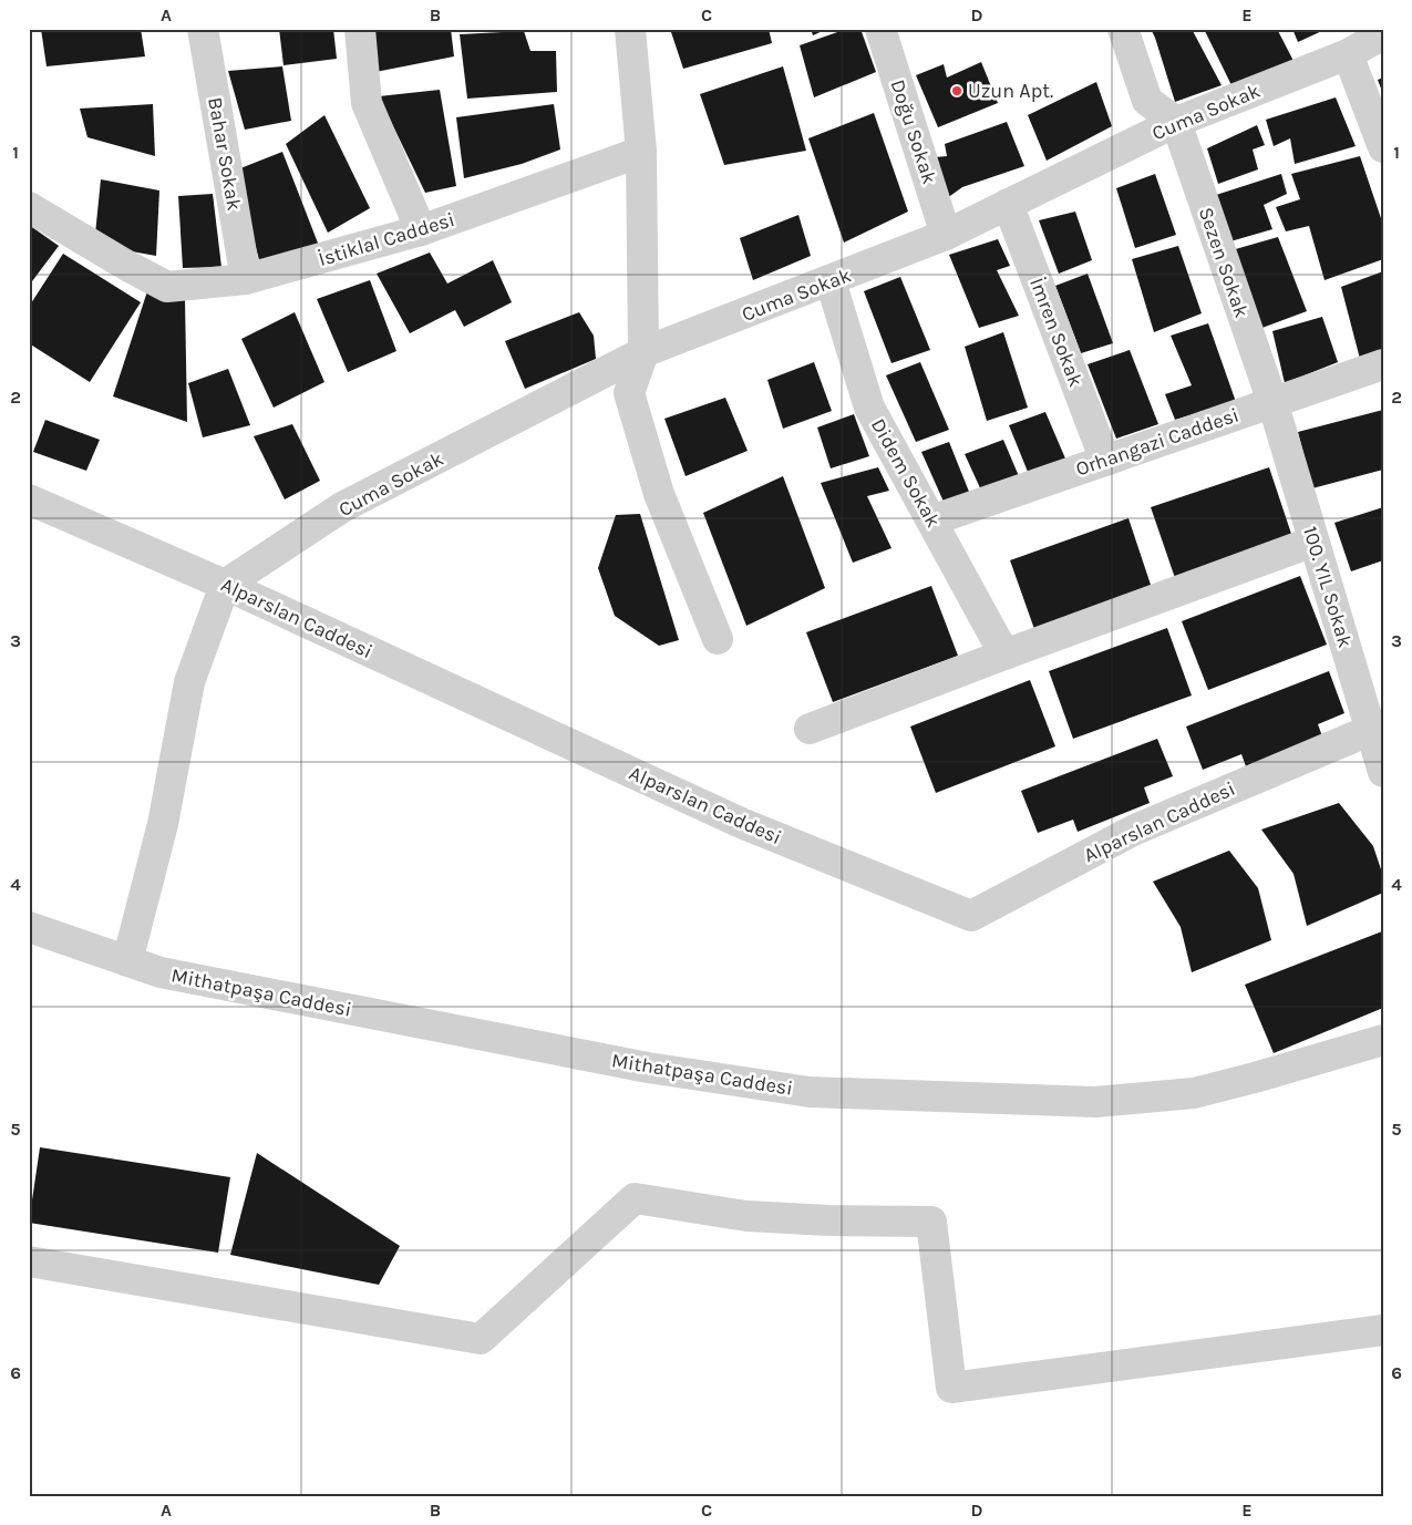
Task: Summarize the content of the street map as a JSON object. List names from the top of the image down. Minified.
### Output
{"streets":{"street":["Cuma Sokak","Doğu Sokak","Bahar Sokak","İstiklal Caddesi","Sezen Sokak","İmren Sokak","Orhangazi Caddesi","Didem Sokak","100. YIL Sokak","Alparslan Caddesi","Mithatpaşa Caddesi"]},"crossings":[["Cuma Sokak","Doğu Sokak"],["Cuma Sokak","Sezen Sokak"],["Cuma Sokak","İmren Sokak"],["Cuma Sokak","Didem Sokak"],["Cuma Sokak","Alparslan Caddesi"],["Bahar Sokak","İstiklal Caddesi"],["Sezen Sokak","Orhangazi Caddesi"],["Sezen Sokak","100. YIL Sokak"],["İmren Sokak","Orhangazi Caddesi"],["Orhangazi Caddesi","Didem Sokak"],["Orhangazi Caddesi","100. YIL Sokak"],["100. YIL Sokak","Alparslan Caddesi"]],"places":["Uzun Apt."],"grid":{"columns":["A","B","C","D","E"],"rows":["1","2","3","4","5","6"]}}
